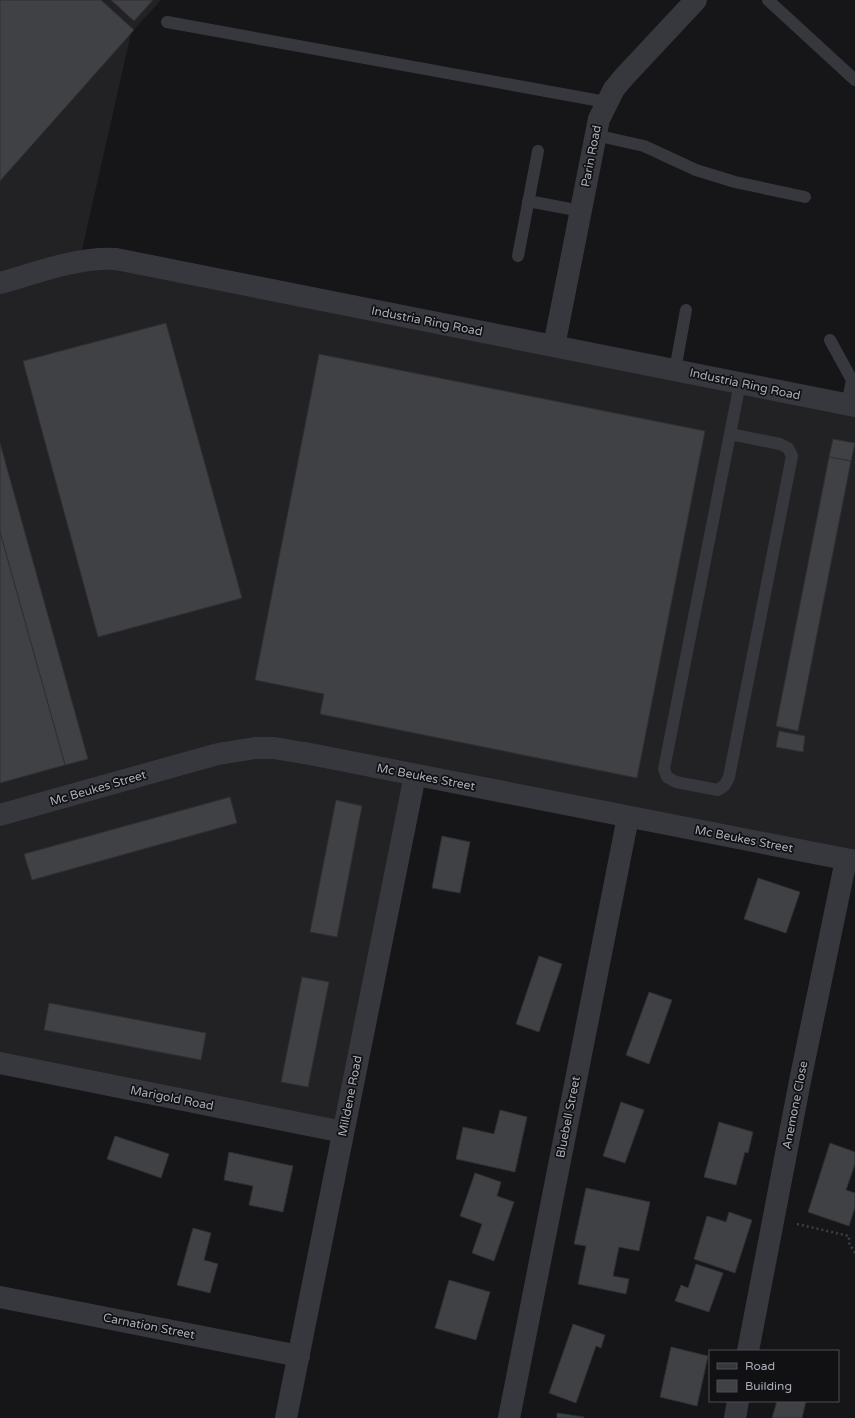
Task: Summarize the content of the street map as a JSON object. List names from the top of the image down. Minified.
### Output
{"streets":{"street":["Parin Road","Industria Ring Road","Mc Beukes Street","Milldene Road","Marigold Road","Anemone Close","Bluebell Street","Carnation Street"]},"crossings":[["Parin Road","Industria Ring Road"],["Mc Beukes Street","Milldene Road"],["Mc Beukes Street","Anemone Close"],["Mc Beukes Street","Bluebell Street"],["Milldene Road","Marigold Road"],["Milldene Road","Carnation Street"]],"legend":["Road","Building"]}
